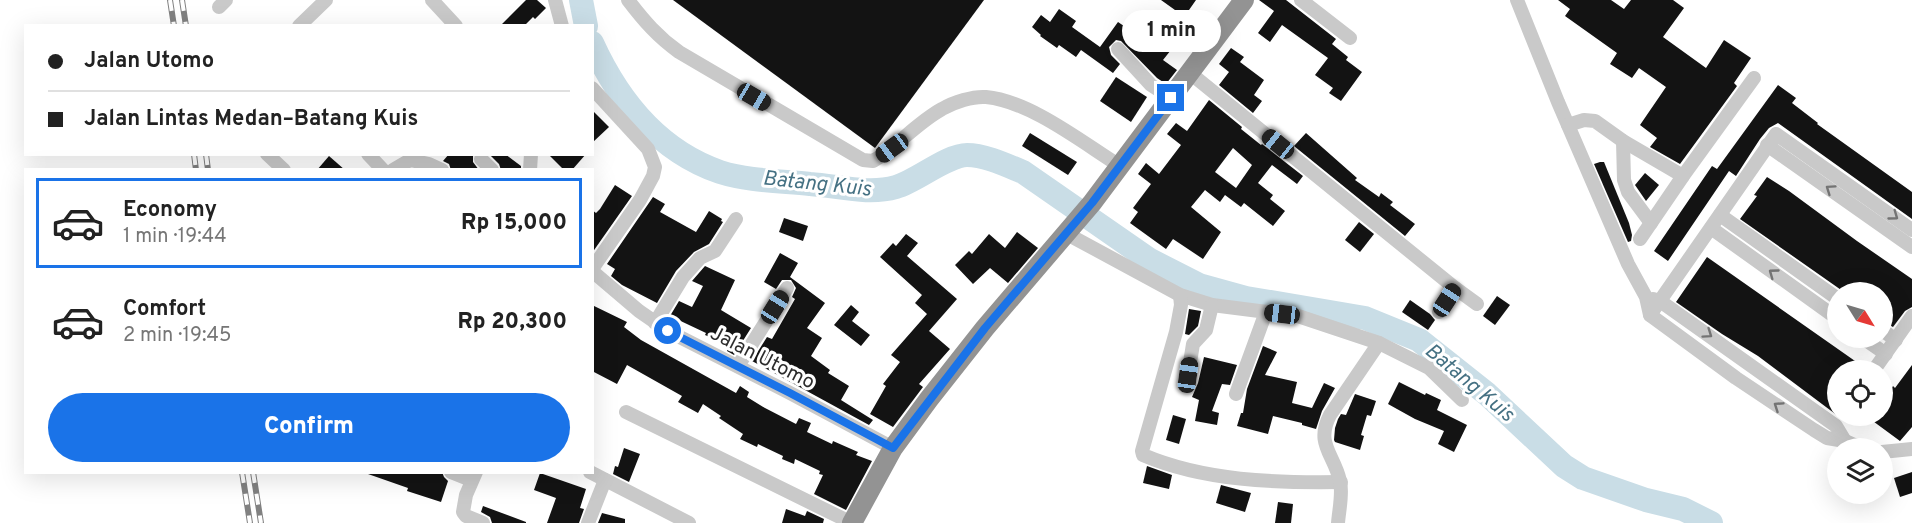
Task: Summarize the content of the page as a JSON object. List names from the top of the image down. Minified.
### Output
{"streets":{"street":["Jalan Utomo"]},"water":["Batang Kuis"],"north":"bottom right","page":{"bubble":"1 min","banner":["Jalan Utomo","Jalan Lintas Medan–Batang Kuis"],"list":[{"name":"Economy","note":"1 min · 19:44","value":"Rp 15,000"},{"name":"Comfort","note":"2 min · 19:45","value":"Rp 20,300"}],"buttons":"Confirm"}}
